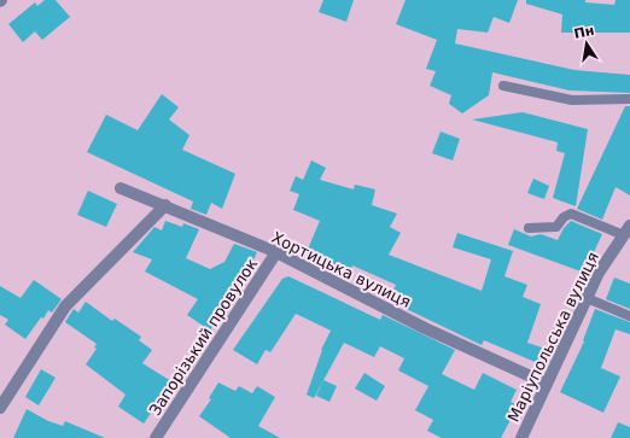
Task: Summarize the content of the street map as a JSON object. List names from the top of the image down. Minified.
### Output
{"streets":{"street":["Хортицька вулиця","Запорізький провулок","Маріупольська вулиця"]},"crossings":[["Хортицька вулиця","Запорізький провулок"],["Хортицька вулиця","Маріупольська вулиця"]],"north":"top"}
